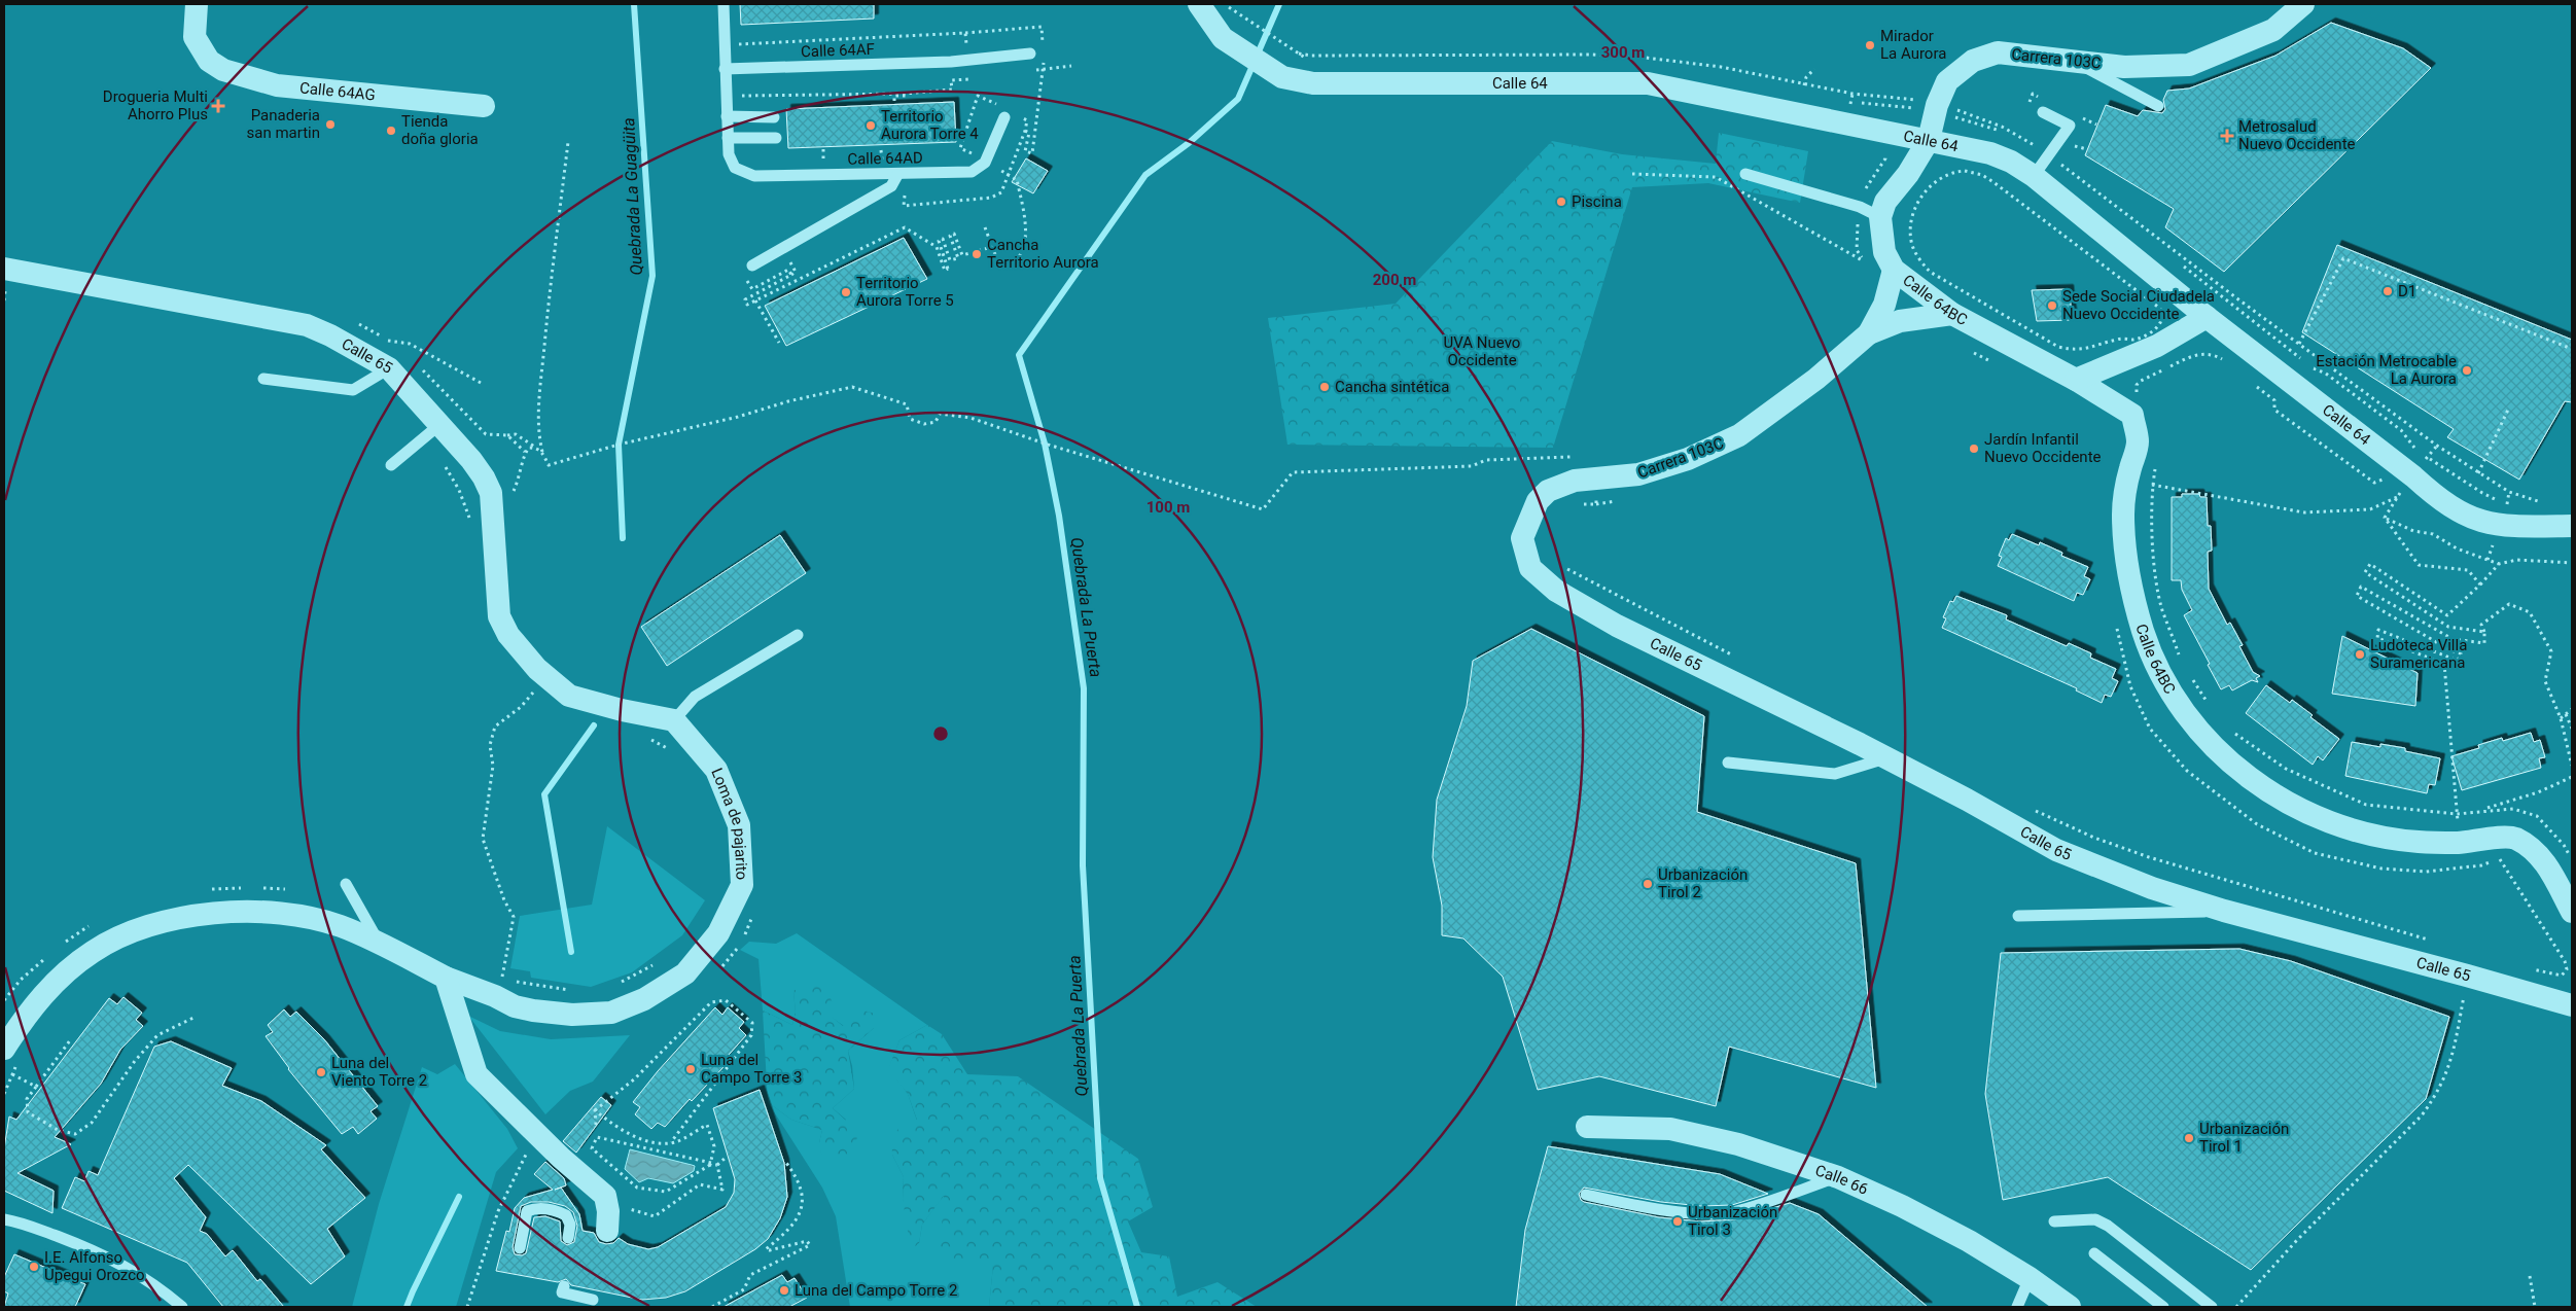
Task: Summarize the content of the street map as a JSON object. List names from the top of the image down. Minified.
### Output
{"streets":{"street":["Carrera 103C","Calle 64","Calle 64AG","Calle 64BC","Calle 65","Loma de pajarito","Calle 66"],"lane":["Calle 64AF","Calle 64AD"]},"crossings":[["Carrera 103C","Calle 64"],["Carrera 103C","Calle 65"]],"water":["Quebrada La Guagüita","Quebrada La Puerta"],"parks":["UVA Nuevo Occidente"],"places":{"other":["Mirador La Aurora","Panaderia san martin","Territorio Aurora Torre 4","Tienda doña gloria","Piscina","Cancha Territorio Aurora","D1","Territorio Aurora Torre 5","Sede Social Ciudadela Nuevo Occidente","Estación Metrocable La Aurora","Cancha sintética","Jardín Infantil Nuevo Occidente","Ludoteca Villa Suramericana","Urbanización Tirol 2","Luna del Campo Torre 3","Luna del Viento Torre 2","Urbanización Tirol 1","Urbanización Tirol 3","I.E. Alfonso Upegui Orozco","Luna del Campo Torre 2"],"health":["Drogueria Multi Ahorro Plus","Metrosalud Nuevo Occidente"]},"rings":["300 m","200 m","100 m"]}
